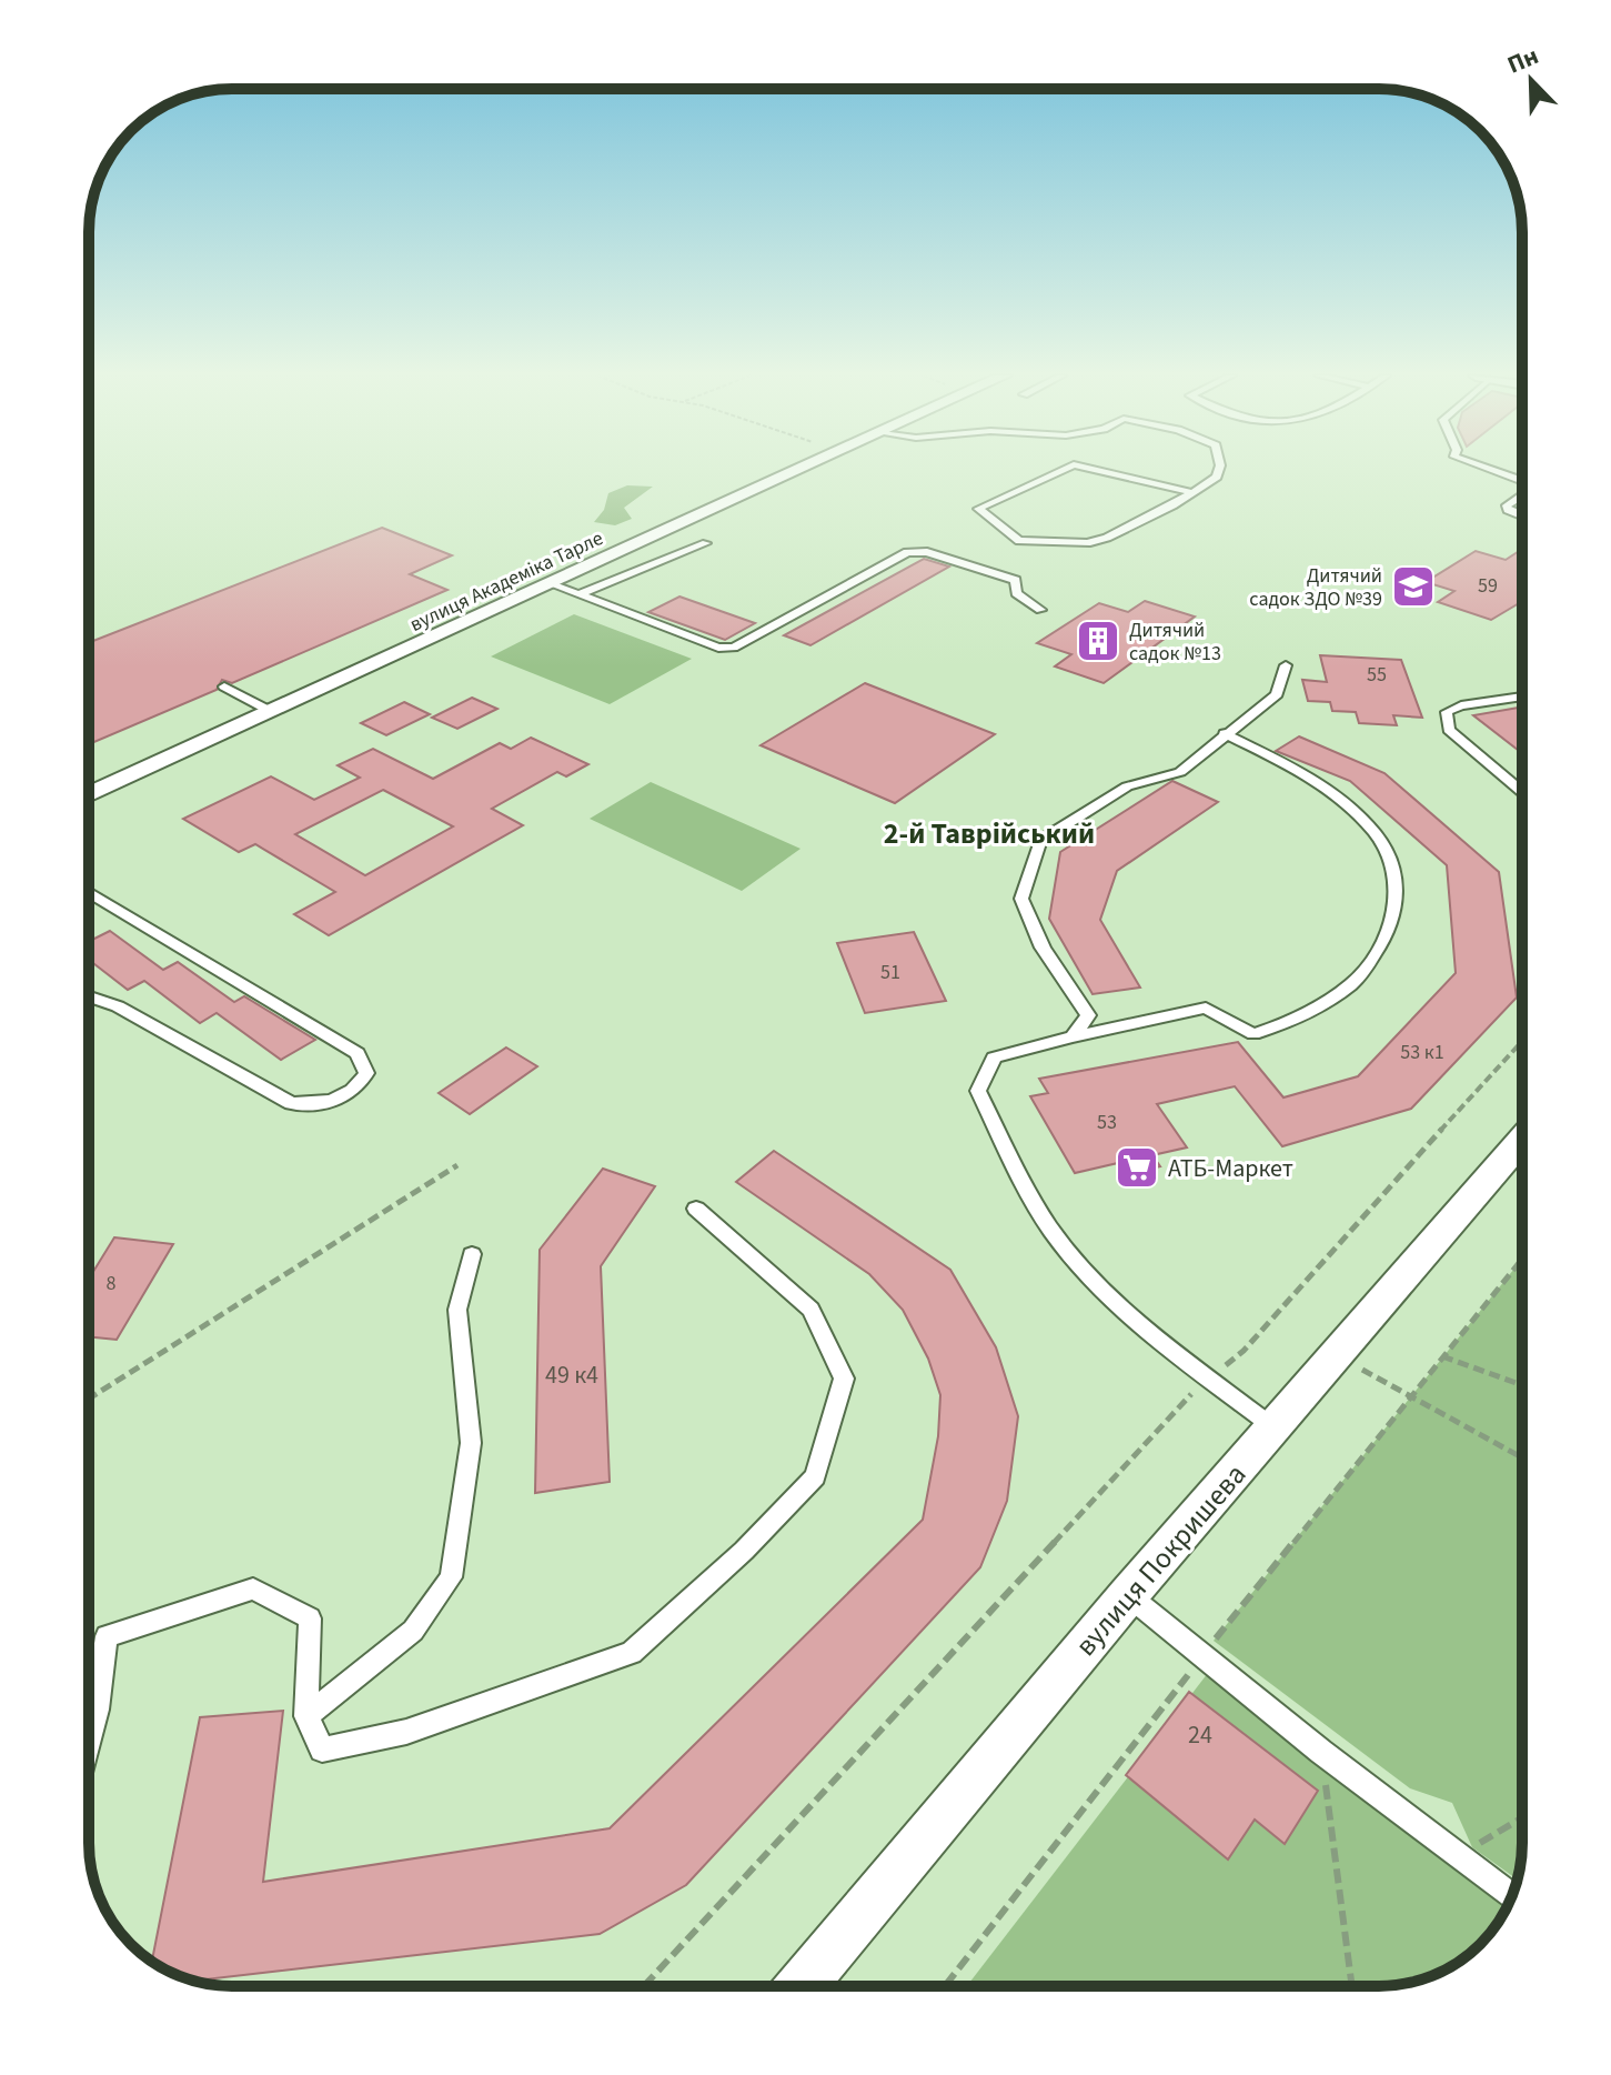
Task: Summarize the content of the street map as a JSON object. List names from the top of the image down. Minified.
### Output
{"streets":{"street":["вулиця Академіка Тарле","вулиця Покришева"]},"districts":["2-й Таврійський"],"places":{"school or university":["Дитячий садок ЗДО №39"],"building":["Дитячий садок №13"],"supermarket":["АТБ-Маркет"]},"house_numbers":["59","55","51","53 к1","53","8","49 к4","24"],"north":"top left"}
